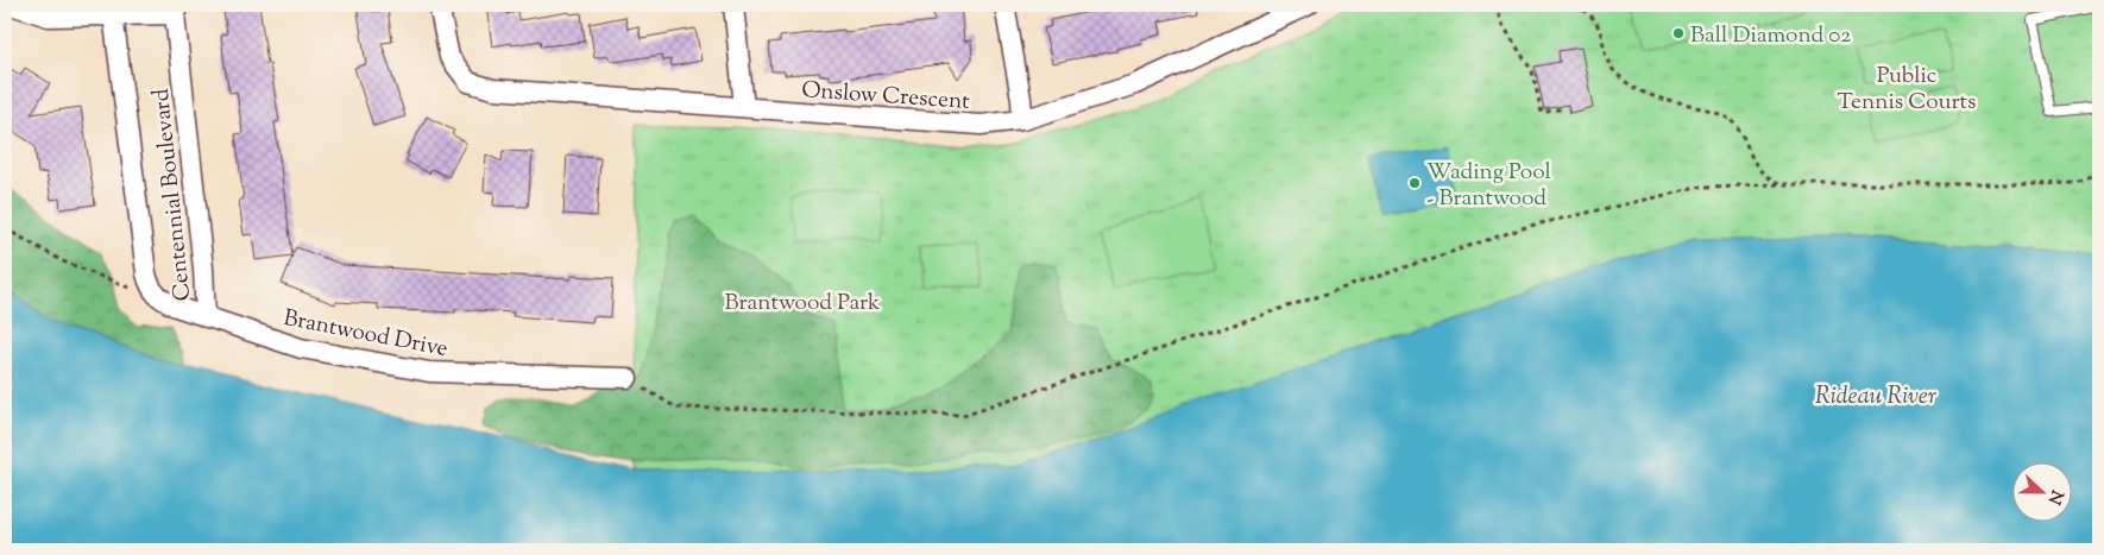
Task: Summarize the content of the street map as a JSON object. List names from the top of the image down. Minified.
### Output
{"streets":{"street":["Onslow Crescent","Centennial Boulevard","Brantwood Drive"]},"crossings":[["Centennial Boulevard","Brantwood Drive"]],"water":["Rideau River"],"parks":["Public Tennis Courts","Brantwood Park"],"places":["Ball Diamond 02","Wading Pool - Brantwood"],"north":"right"}
